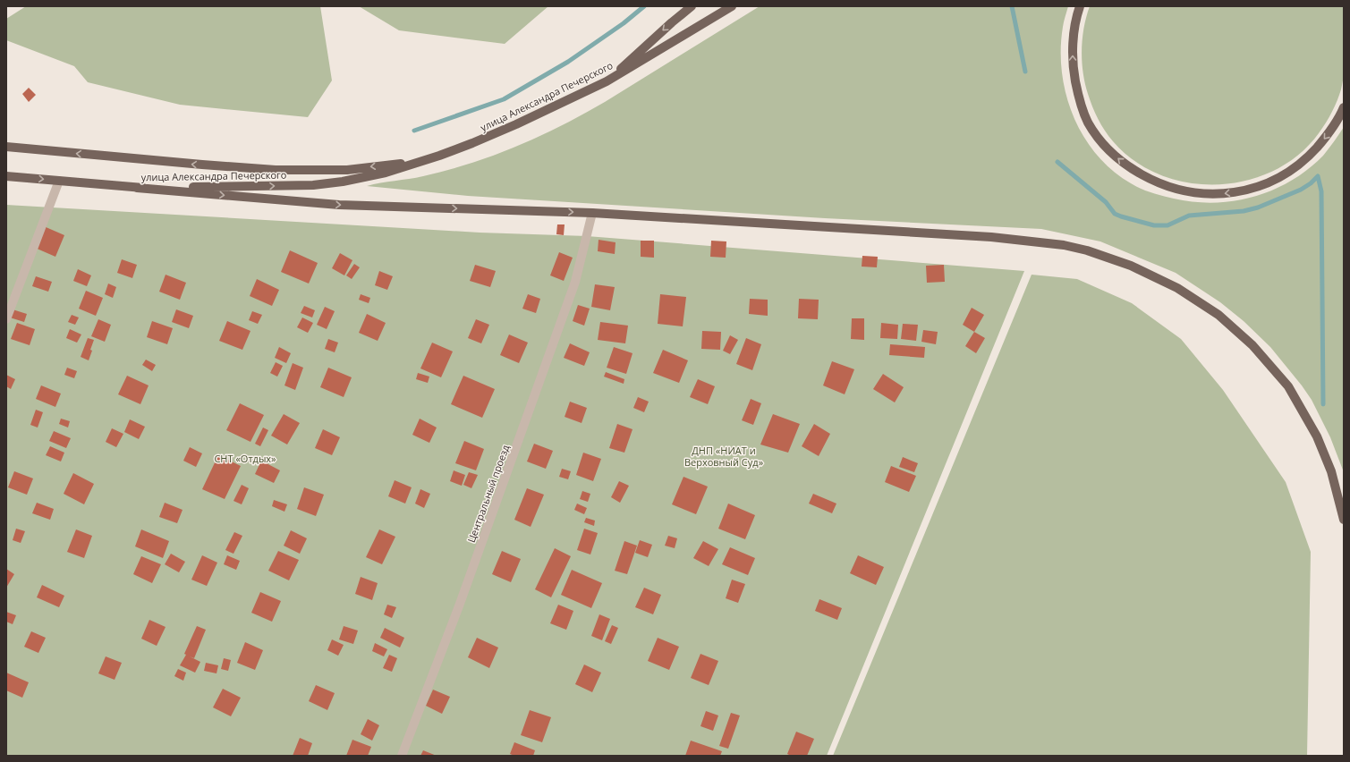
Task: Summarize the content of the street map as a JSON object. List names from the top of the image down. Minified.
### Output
{"streets":{"main road":["улица Александра Печерского"],"street":["Центральный проезд"]},"parks":["ДНП «НИАТ и Верховный Суд»","СНТ «Отдых»"]}
